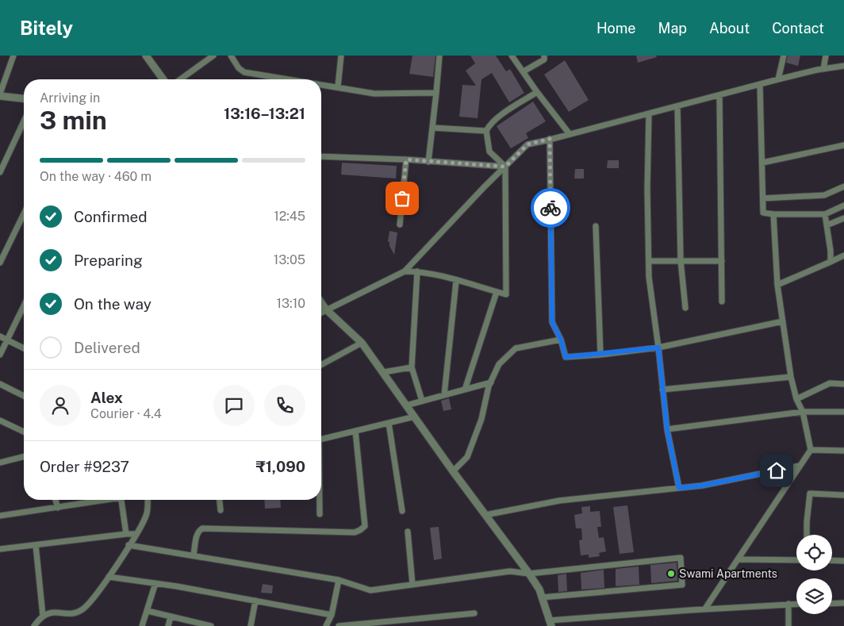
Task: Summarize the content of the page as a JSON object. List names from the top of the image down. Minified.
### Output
{"places":["Swami Apartments"],"page":{"header":"Bitely","nav":["Home","Map","About","Contact"],"heading":["3 min","Arriving in","13:16–13:21"],"panel":["Alex","Courier · 4.4","Order #9237","₹1,090"],"bar":"On the way · 460 m","list":[["Confirmed","12:45"],["Preparing","13:05"],["On the way","13:10"],"Delivered"]}}
